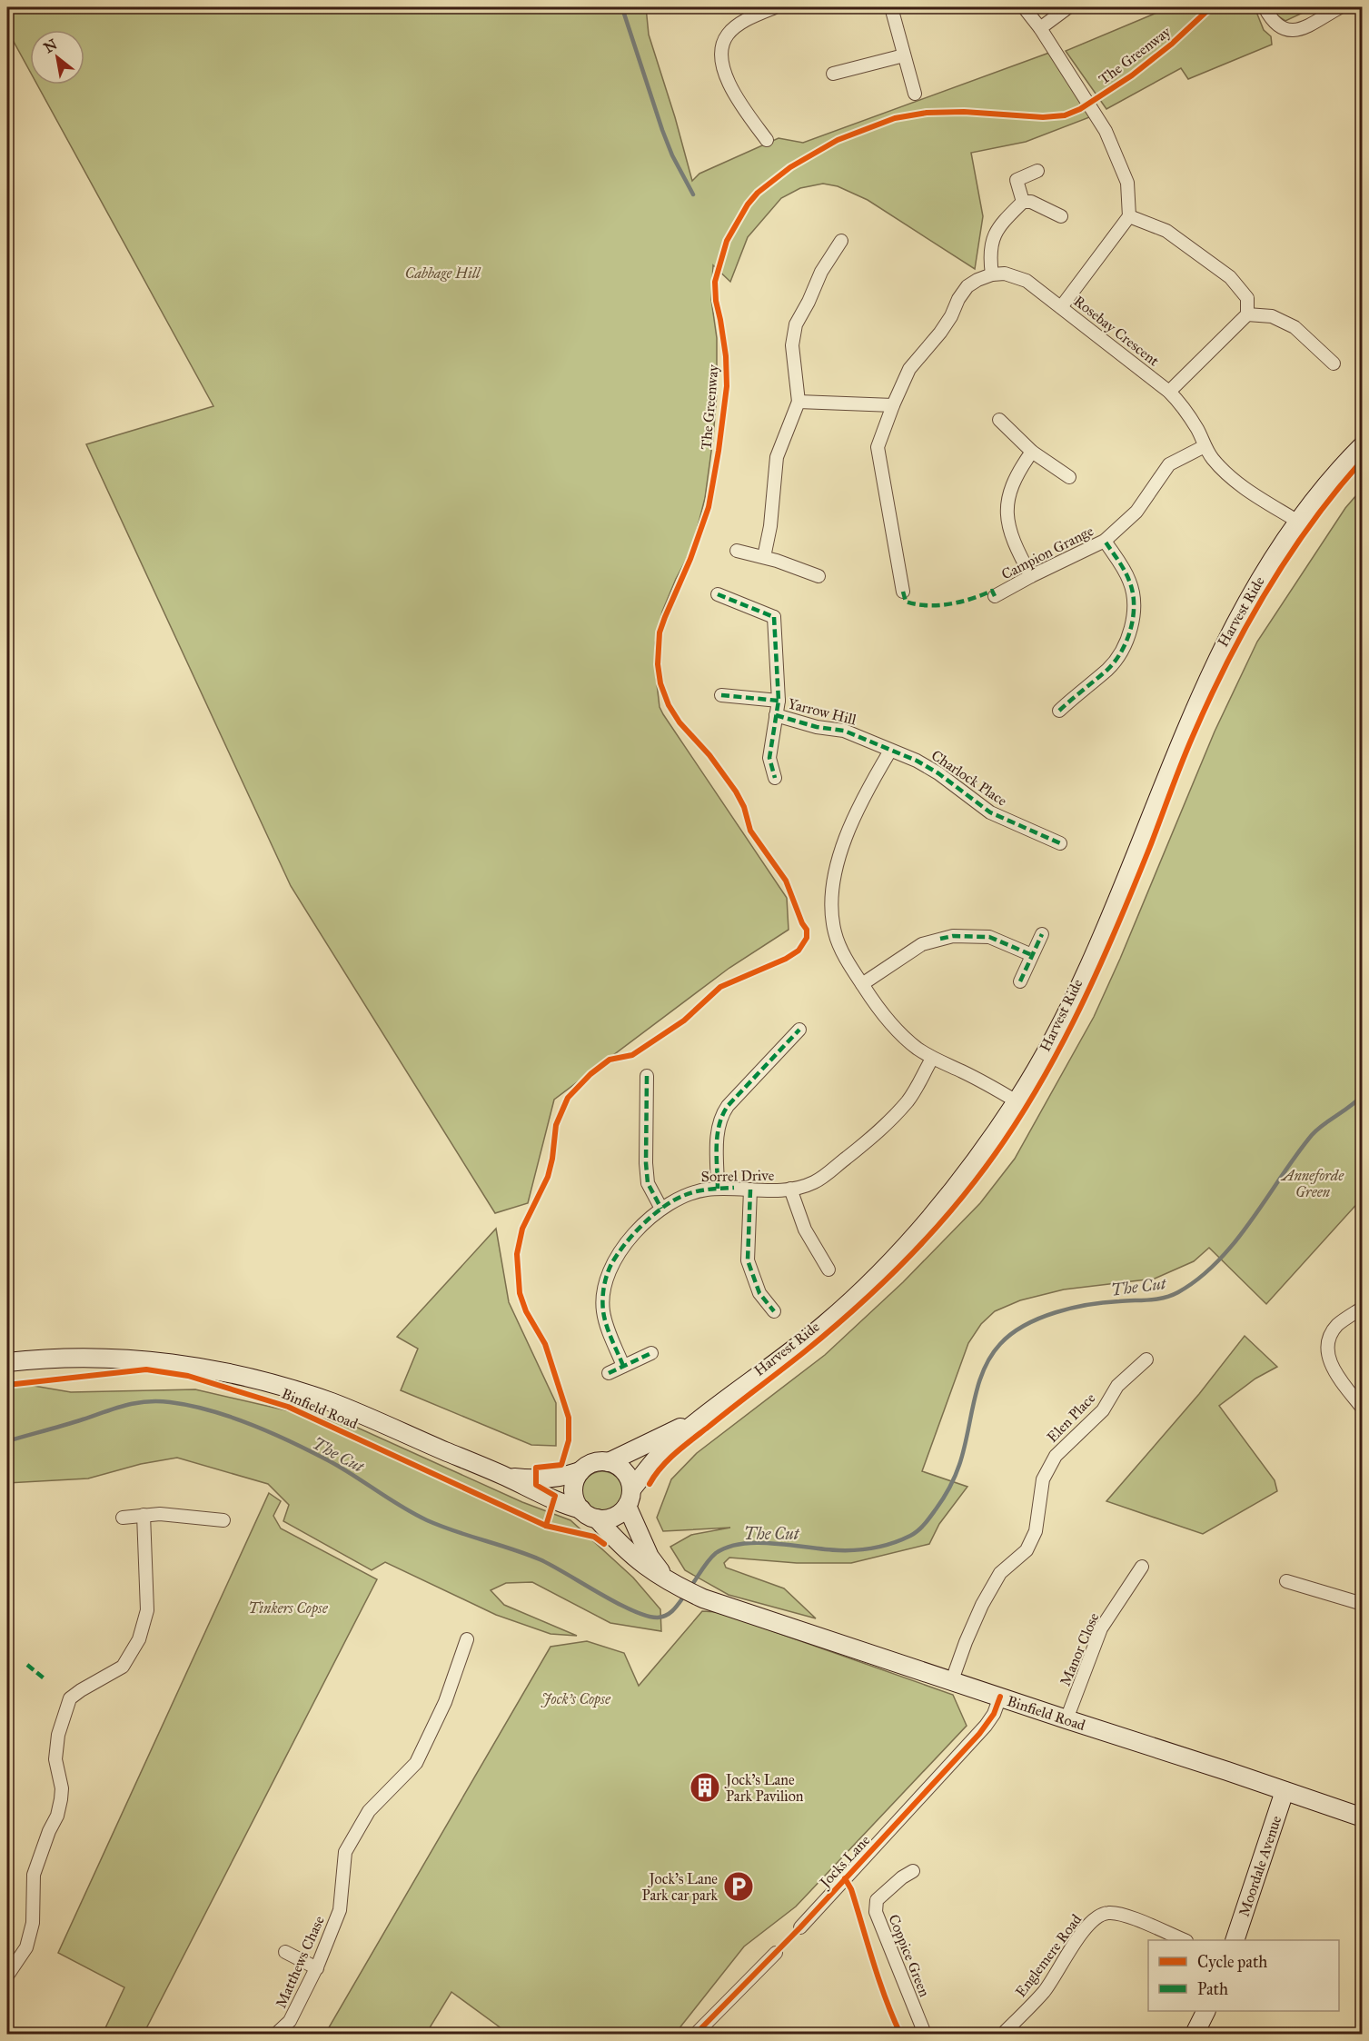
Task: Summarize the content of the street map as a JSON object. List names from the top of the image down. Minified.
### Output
{"streets":{"main road":["Harvest Ride","Binfield Road","Moordale Avenue"],"street":["Rosebay Crescent","Campion Grange","Yarrow Hill","Charlock Place","Sorrel Drive","Elen Place","Manor Close","Jocks Lane","Coppice Green","Englemere Road","Matthews Chase"],"cycle path":["The Greenway"]},"crossings":[["Rosebay Crescent","Campion Grange"],["Rosebay Crescent","Harvest Ride"],["Harvest Ride","Binfield Road"],["Yarrow Hill","Charlock Place"],["Binfield Road","Elen Place"],["Binfield Road","Manor Close"],["Binfield Road","Jocks Lane"],["Binfield Road","Moordale Avenue"]],"water":["The Cut"],"parks":["Cabbage Hill","Anneforde Green","Tinkers Copse","Jock's Copse"],"places":{"building":["Jock's Lane Park Pavilion"],"parking":["Jock's Lane Park car park"]},"legend":["Cycle path","Path"],"north":"top left"}
